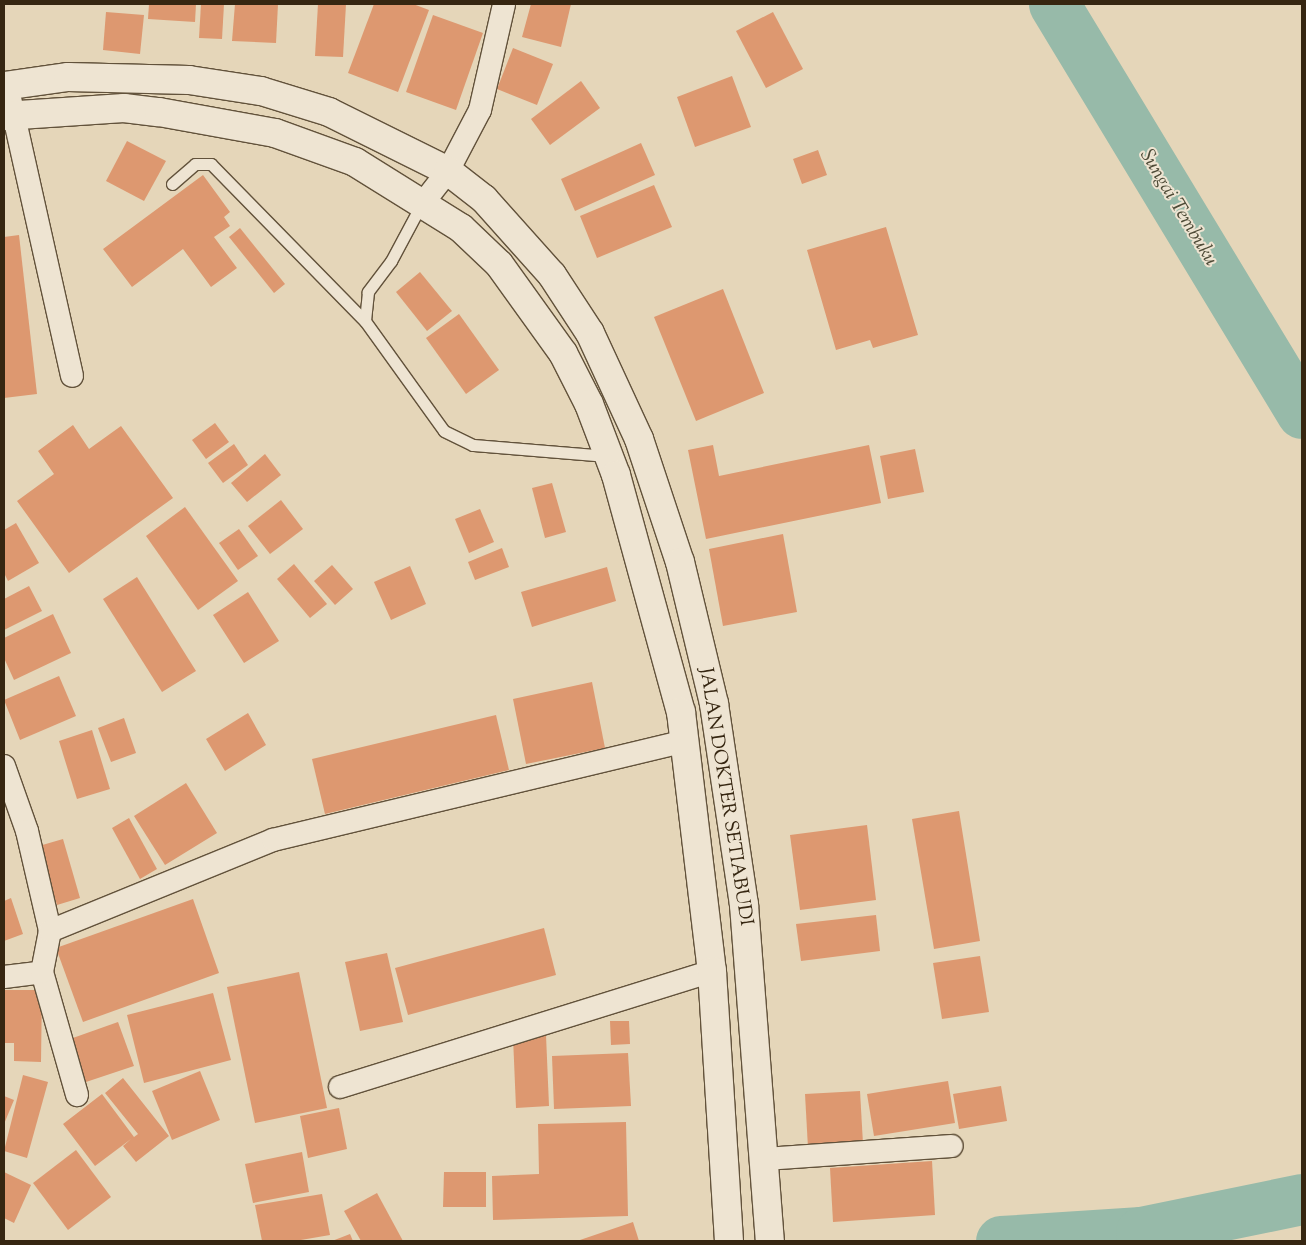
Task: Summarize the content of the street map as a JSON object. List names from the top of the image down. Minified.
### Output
{"streets":{"street":["JALAN DOKTER SETIABUDI"]},"water":["Sungai Tembuku"]}
